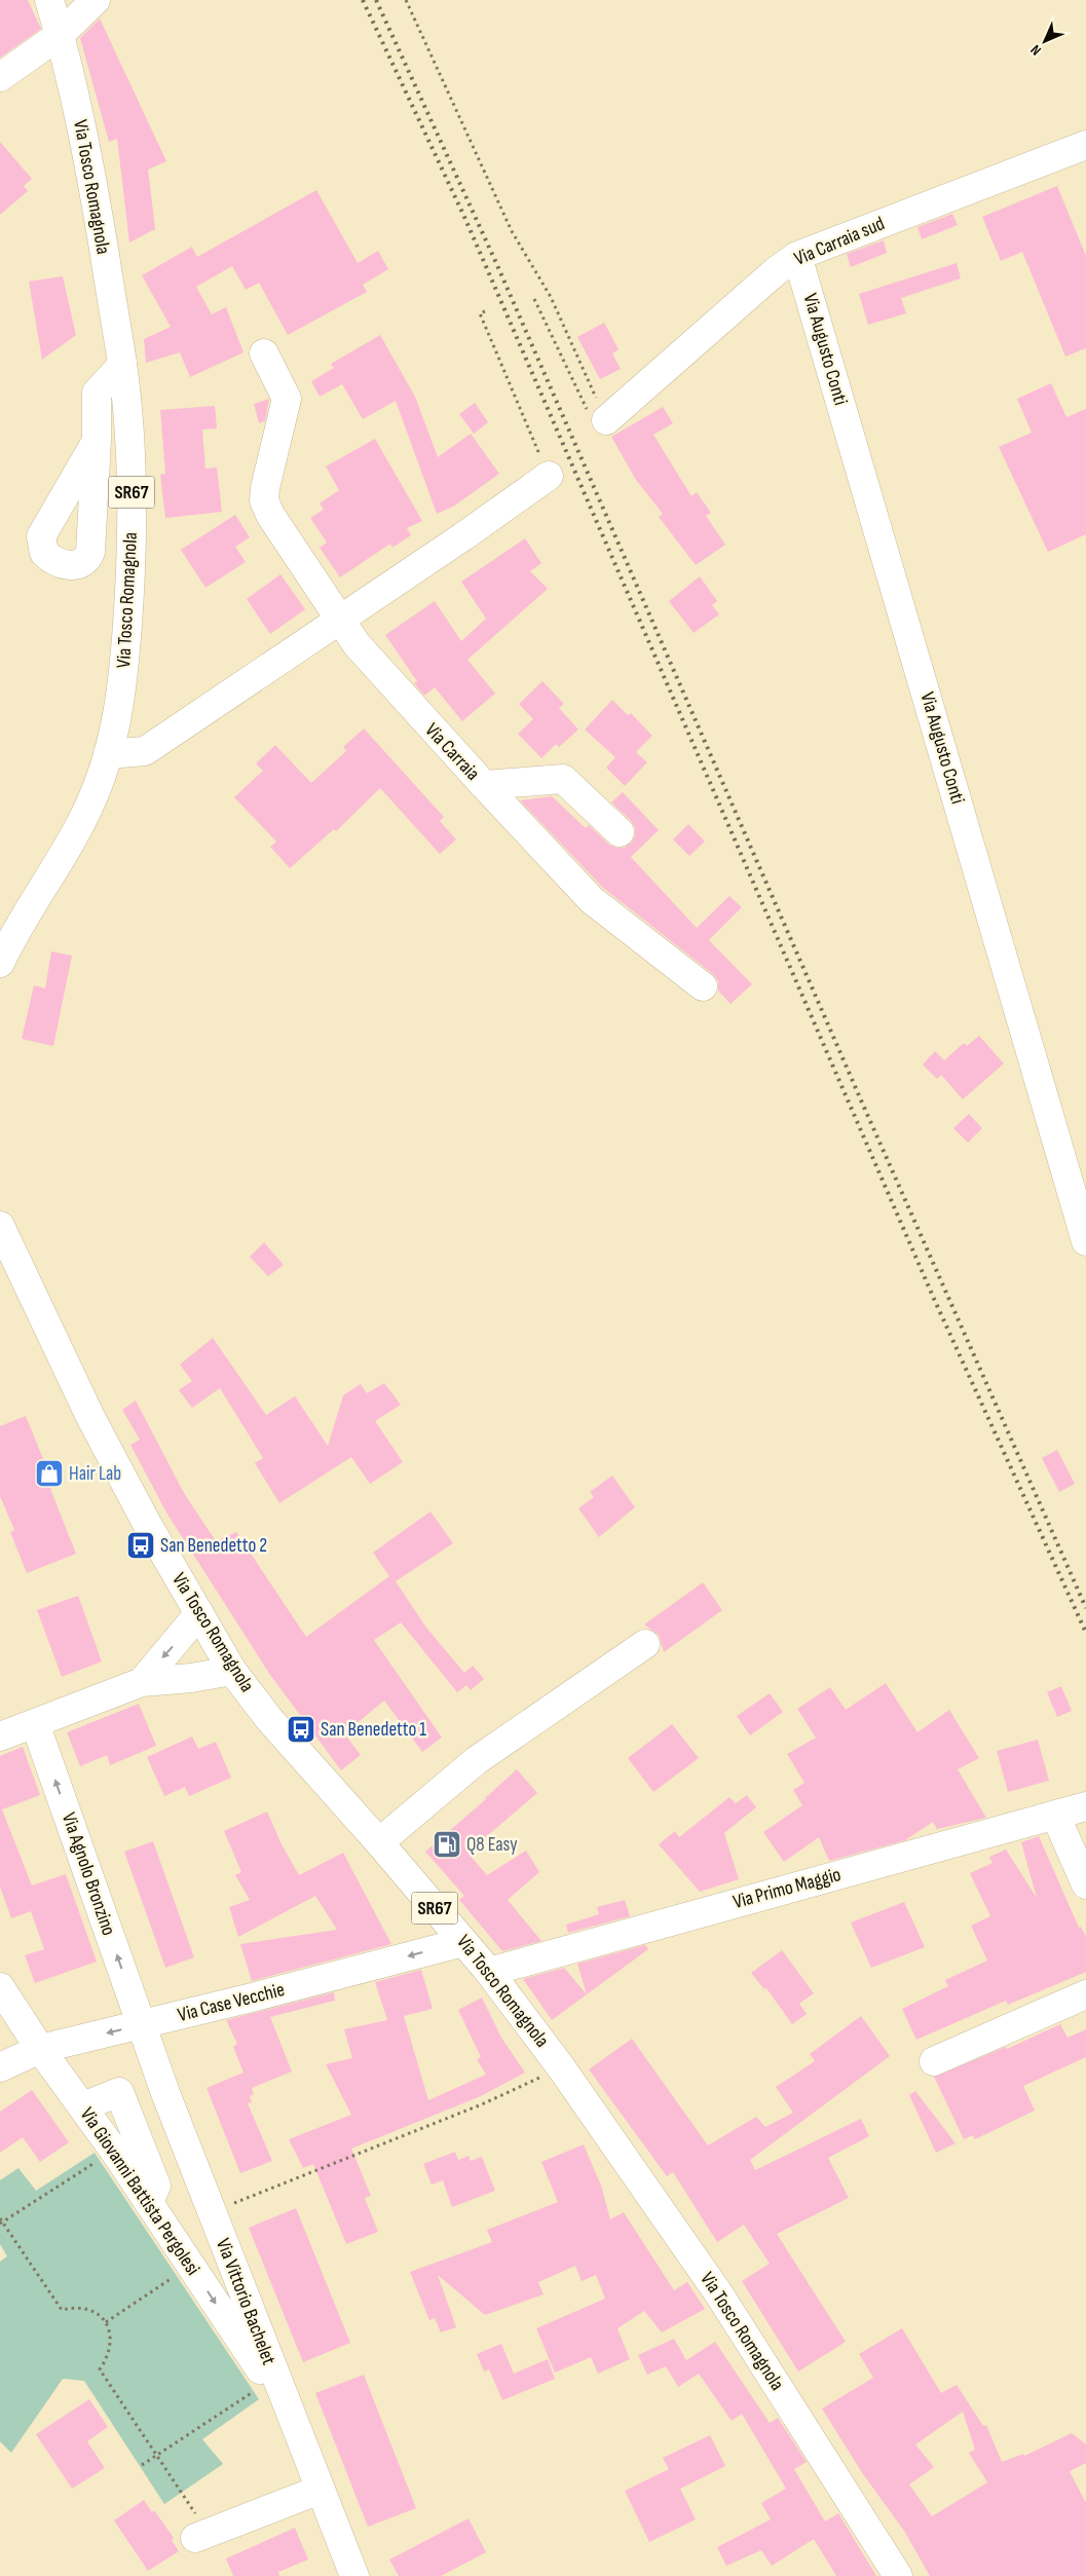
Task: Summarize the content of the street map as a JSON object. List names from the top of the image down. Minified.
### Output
{"streets":{"street":["Via Tosco Romagnola","Via Carraia sud","Via Augusto Conti","SR67","Via Carraia","Via Agnolo Bronzino","Via Primo Maggio","Via Case Vecchie","Via Giovanni Battista Pergolesi","Via Vittorio Bachelet"]},"crossings":[["Via Tosco Romagnola","Via Primo Maggio"],["Via Tosco Romagnola","Via Case Vecchie"],["Via Carraia sud","Via Augusto Conti"],["Via Agnolo Bronzino","Via Case Vecchie"],["Via Agnolo Bronzino","Via Vittorio Bachelet"],["Via Case Vecchie","Via Giovanni Battista Pergolesi"],["Via Case Vecchie","Via Vittorio Bachelet"],["Via Giovanni Battista Pergolesi","Via Vittorio Bachelet"]],"one_way":["Via Agnolo Bronzino","Via Case Vecchie"],"places":{"shop":["Hair Lab"],"bus stop":["San Benedetto 2","San Benedetto 1"],"fuel station":["Q8 Easy"]},"north":"bottom left"}
